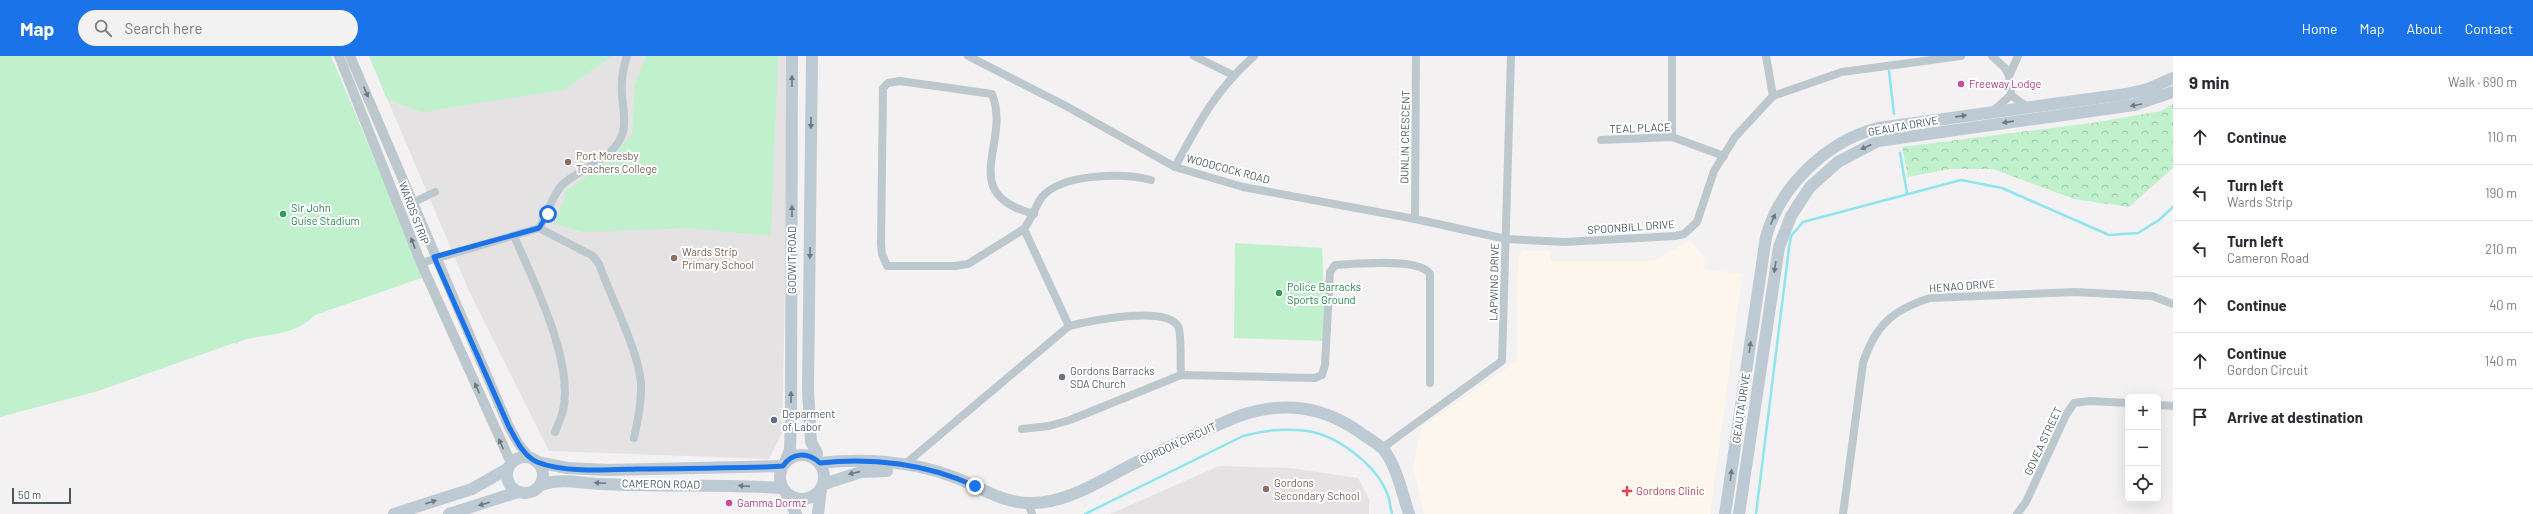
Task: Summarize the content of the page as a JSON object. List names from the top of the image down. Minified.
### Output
{"streets":{"main road":["GEAUTA DRIVE","GODWIT ROAD","GORDON CIRCUIT","CAMERON ROAD"],"street":["TEAL PLACE","DUNLIN CRESCENT","WOODCOCK ROAD","WARDS STRIP","SPOONBILL DRIVE","LAPWING DRIVE","HENAO DRIVE","GOVEA STREET"]},"crossings":[["TEAL PLACE","SPOONBILL DRIVE"],["DUNLIN CRESCENT","WOODCOCK ROAD"],["WOODCOCK ROAD","SPOONBILL DRIVE"],["WOODCOCK ROAD","LAPWING DRIVE"],["WARDS STRIP","CAMERON ROAD"],["SPOONBILL DRIVE","LAPWING DRIVE"],["GODWIT ROAD","GORDON CIRCUIT"],["GODWIT ROAD","CAMERON ROAD"],["LAPWING DRIVE","GORDON CIRCUIT"],["GORDON CIRCUIT","CAMERON ROAD"]],"places":{"other":["Freeway Lodge","Port Moresby Teachers College","Sir John Guise Stadium","Wards Strip Primary School","Police Barracks Sports Ground","Gordons Barracks SDA Church","Deparment of Labor","Gordons Secondary School","Gamma Dormz"],"health":["Gordons Clinic"]},"scale_bar":"50 m","page":{"header":"Map","search":"Search here","nav":["Home","Map","About","Contact"],"heading":["9 min","Walk · 690 m"],"list":[["Continue","110 m"],["Turn left","Wards Strip","190 m"],["Turn left","Cameron Road","210 m"],["Continue","40 m"],["Continue","Gordon Circuit","140 m"],"Arrive at destination"],"map_buttons":["+","−"],"scale":"50 m"}}
